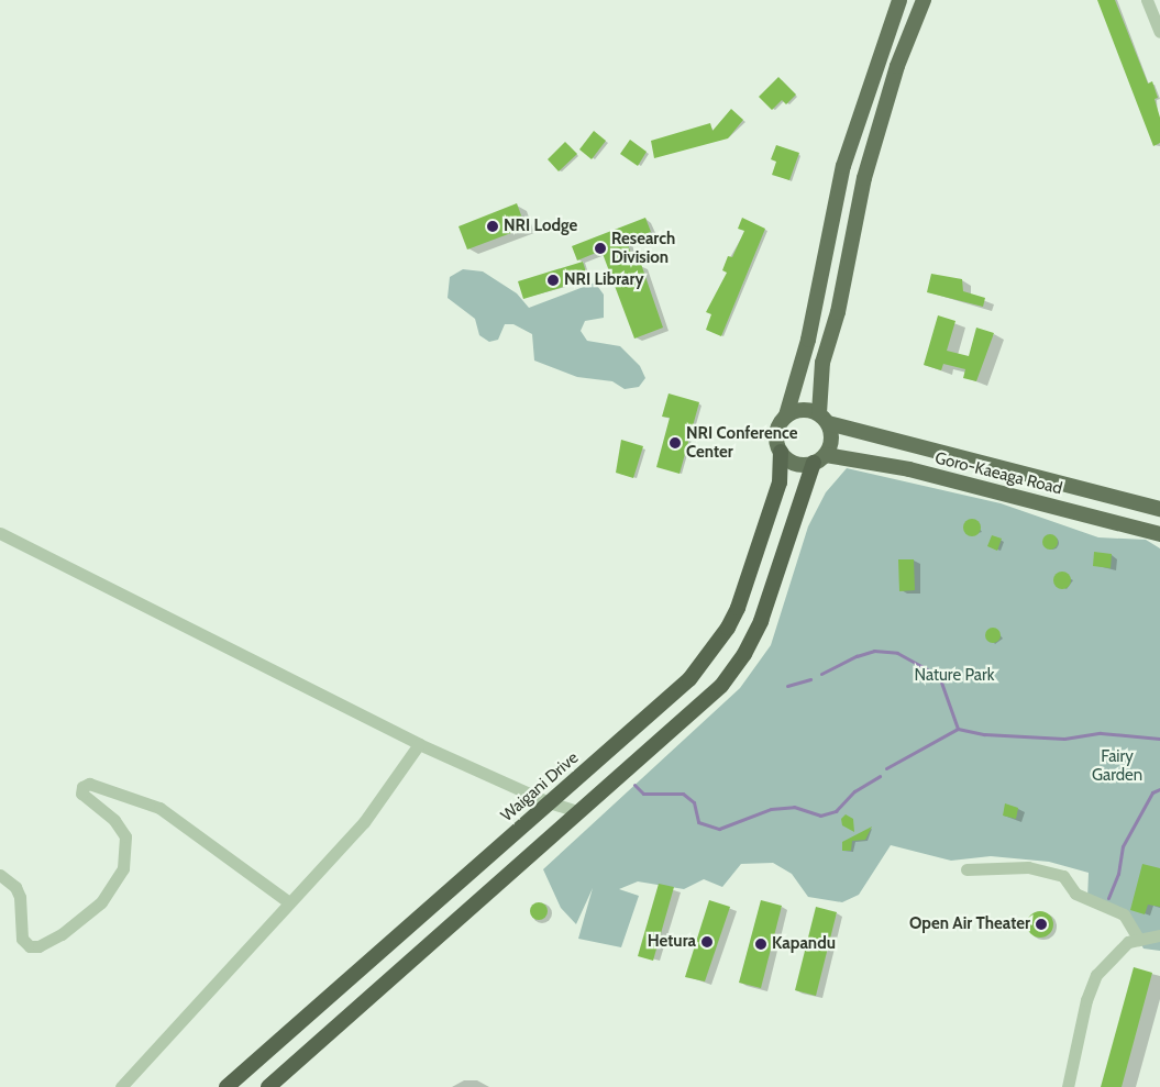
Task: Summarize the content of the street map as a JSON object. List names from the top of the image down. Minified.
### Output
{"streets":{"highway":["Waigani Drive"],"main road":["Goro-Kaeaga Road"]},"crossings":[["Goro-Kaeaga Road","Waigani Drive"]],"parks":["Nature Park","Fairy Garden"],"places":["NRI Lodge","Research Division","NRI Library","NRI Conference Center","Open Air Theater","Hetura","Kapandu"]}
